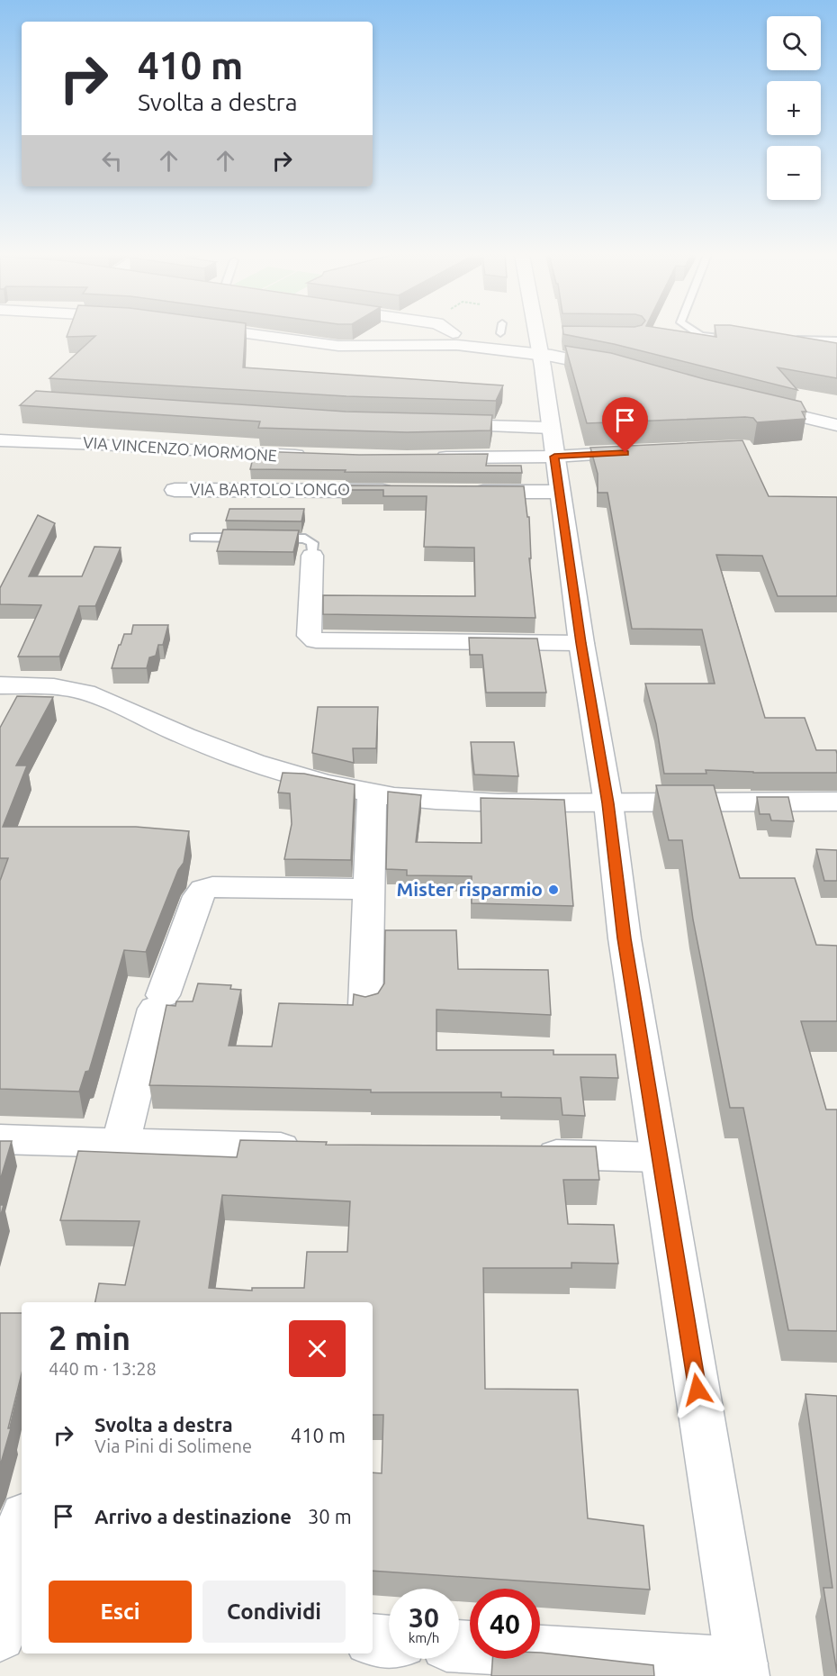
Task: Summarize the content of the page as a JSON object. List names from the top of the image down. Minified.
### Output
{"streets":{"street":["VIA VINCENZO MORMONE","VIA BARTOLO LONGO"]},"places":["Mister risparmio"],"page":{"map_buttons":["+","−"],"turn":["410 m","Svolta a destra"],"heading":["2 min","440 m · 13:28"],"list":[{"name":"Svolta a destra","note":"Via Pini di Solimene","value":"410 m"},{"name":"Arrivo a destinazione","value":"30 m"}],"buttons":["Esci","Condividi"],"speed":"30 km/h","limit":"40"}}
